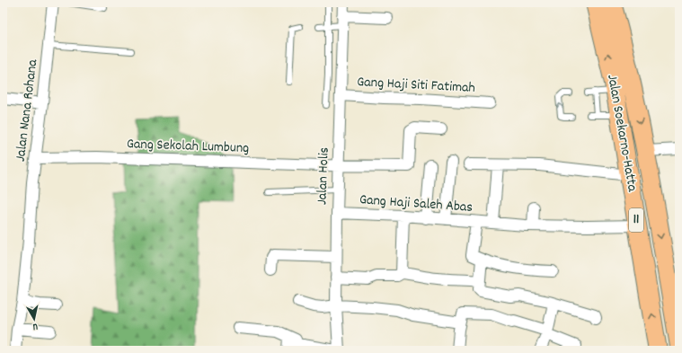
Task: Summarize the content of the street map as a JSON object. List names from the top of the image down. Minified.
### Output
{"streets":{"highway":["Jalan Soekarno-Hatta","11"],"street":["Gang Haji Siti Fatimah","Jalan Nana Rohana","Gang Sekolah Lumbung","Jalan Holis","Gang Haji Saleh Abas"]},"crossings":[["Gang Haji Siti Fatimah","Jalan Holis"],["Jalan Nana Rohana","Gang Sekolah Lumbung"],["Jalan Soekarno-Hatta","Gang Haji Saleh Abas"],["Gang Sekolah Lumbung","Jalan Holis"],["Jalan Holis","Gang Haji Saleh Abas"]],"north":"bottom"}
